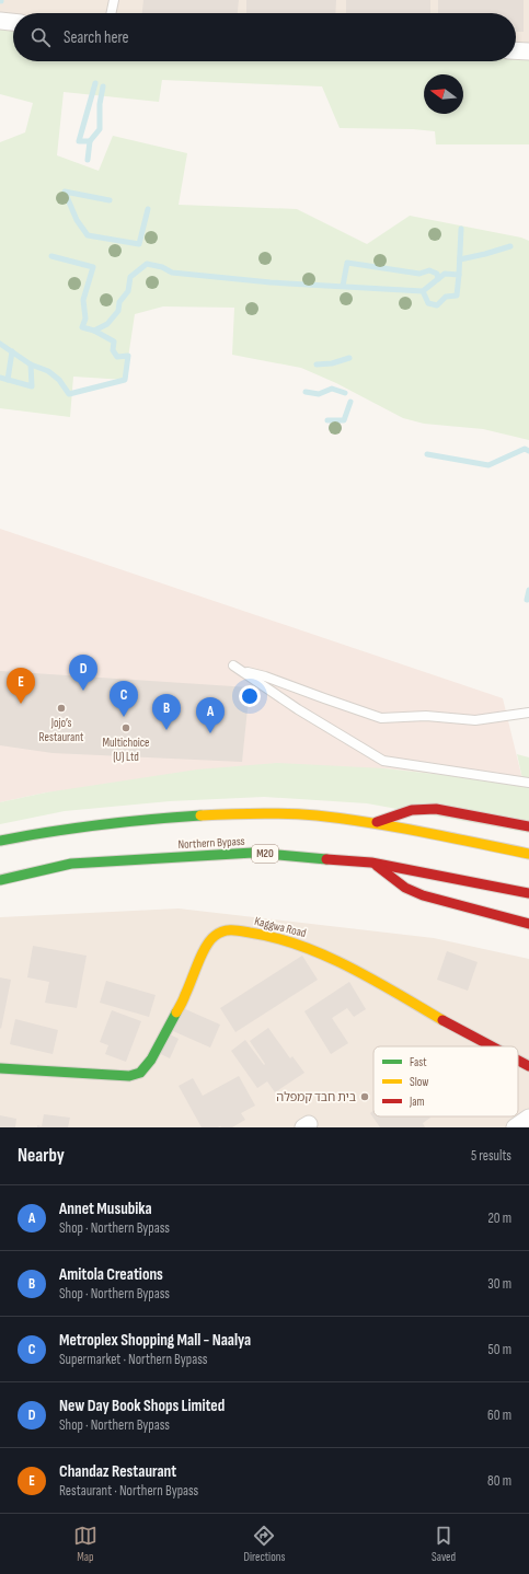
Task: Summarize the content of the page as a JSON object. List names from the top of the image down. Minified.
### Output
{"streets":{"main road":["Northern Bypass","M20","Kaggwa Road"]},"places":["Jojo’s Restaurant","Multichoice (U) Ltd","בית חבד קמפלה"],"legend":["Fast","Slow","Jam"],"north":"left","page":{"search":"Search here","pins":["D","E","C","B","A"],"heading":["Nearby","5 results"],"list":[{"mark":"A","name":"Annet Musubika","note":"Shop · Northern Bypass","value":"20 m"},{"mark":"B","name":"Amitola Creations","note":"Shop · Northern Bypass","value":"30 m"},{"mark":"C","name":"Metroplex Shopping Mall - Naalya","note":"Supermarket · Northern Bypass","value":"50 m"},{"mark":"D","name":"New Day Book Shops Limited","note":"Shop · Northern Bypass","value":"60 m"},{"mark":"E","name":"Chandaz Restaurant","note":"Restaurant · Northern Bypass","value":"80 m"}],"nav":["Map","Directions","Saved"]}}
